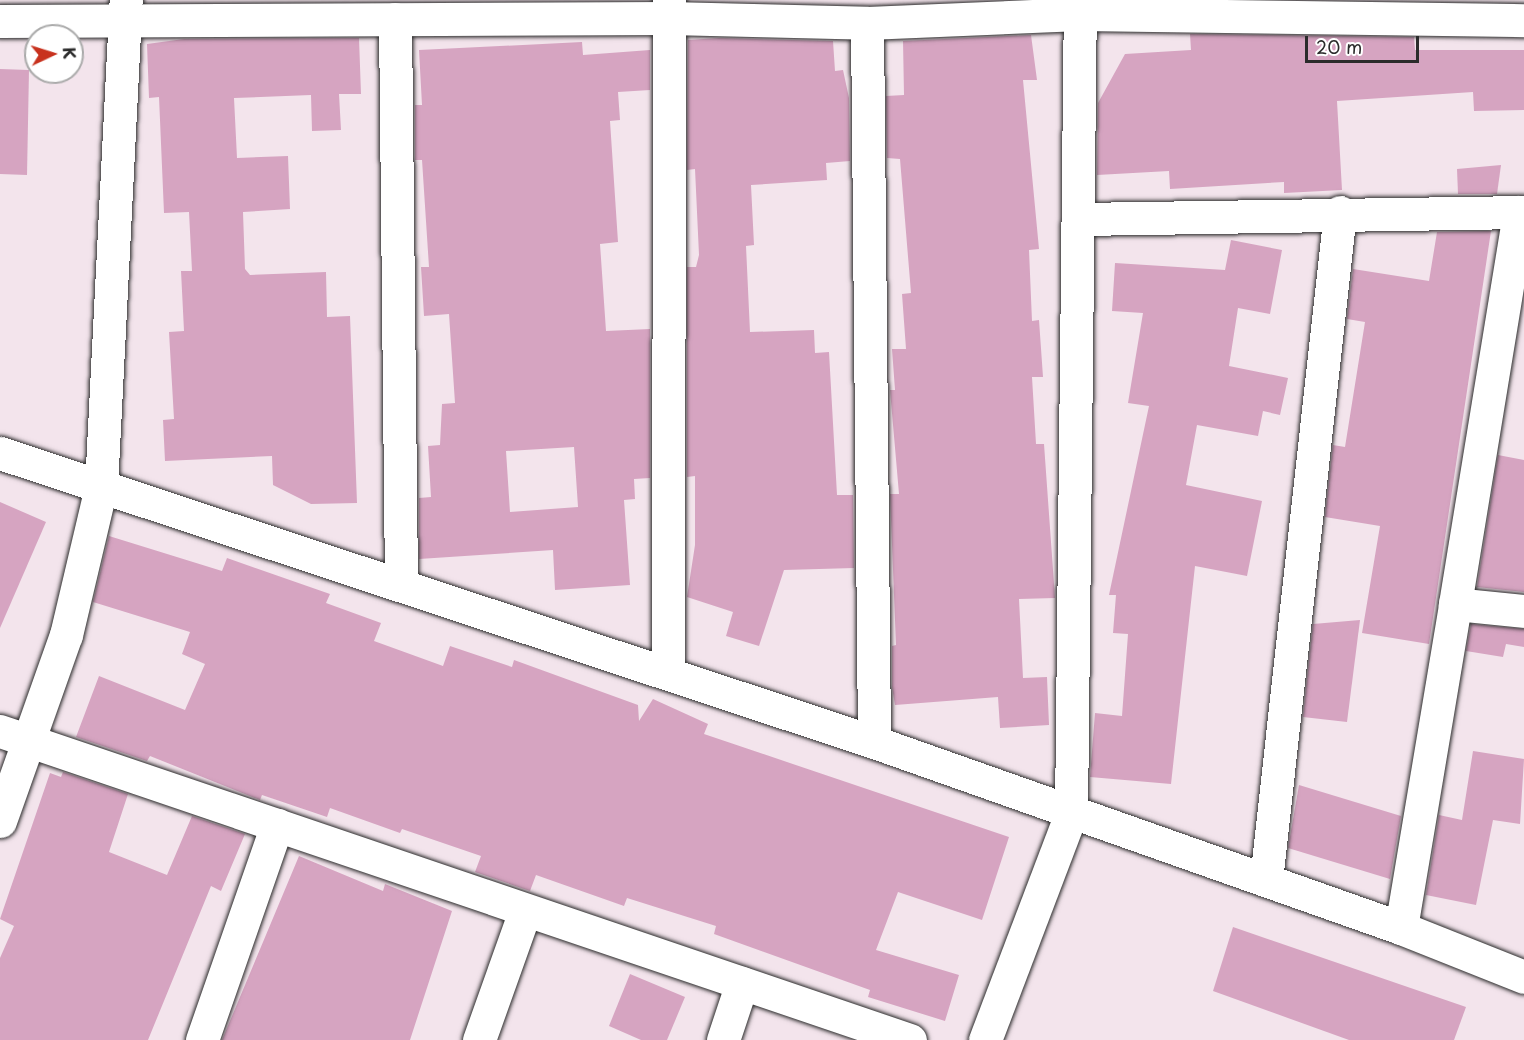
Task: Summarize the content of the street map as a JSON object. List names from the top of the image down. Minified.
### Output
{"scale_bar":"20 m","north":"right"}
